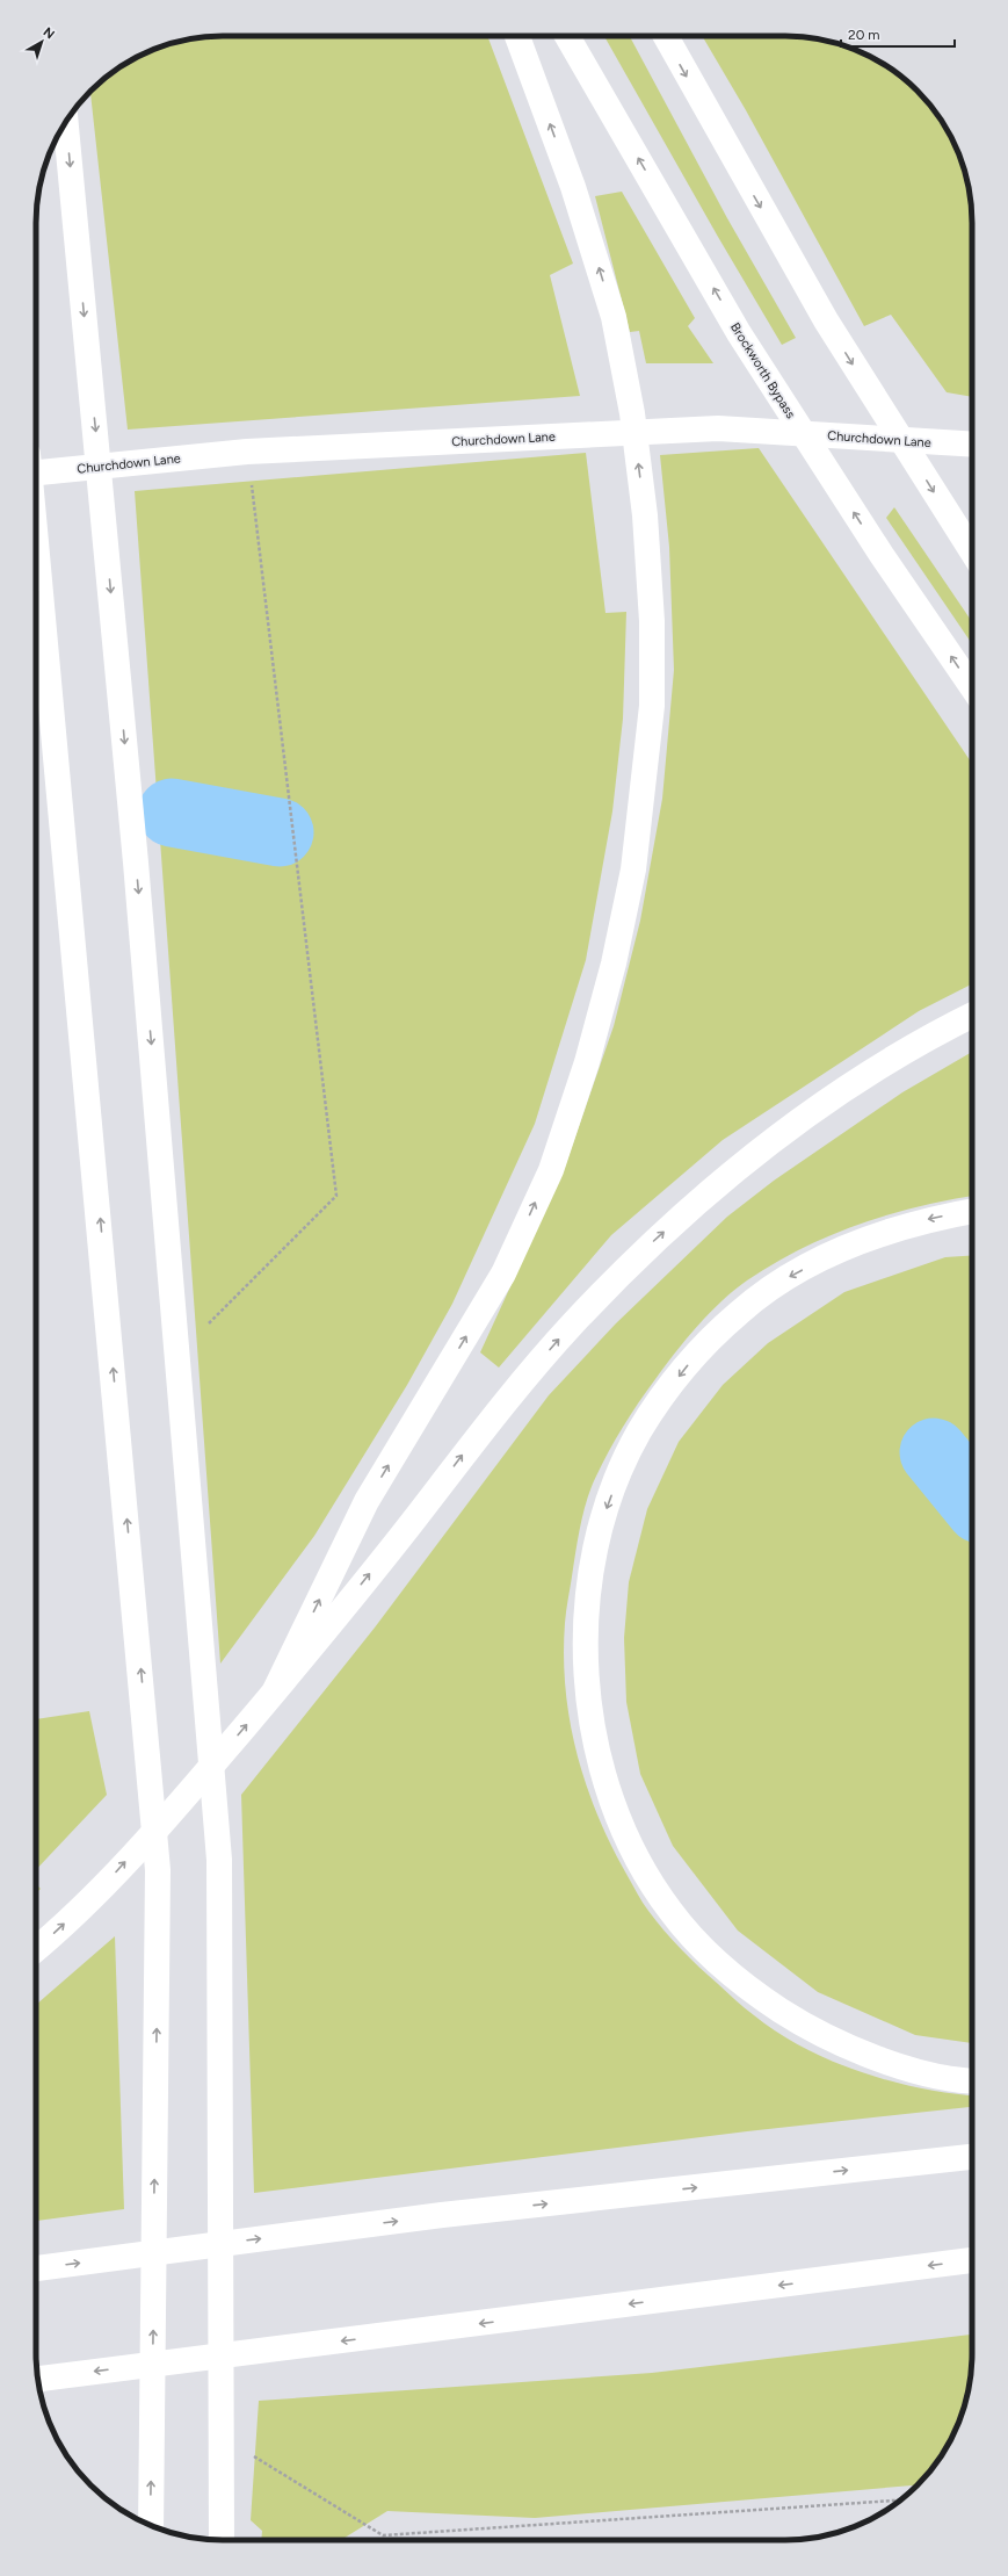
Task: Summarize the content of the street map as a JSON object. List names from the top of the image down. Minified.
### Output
{"streets":{"main road":["Brockworth Bypass","Churchdown Lane"]},"scale_bar":"20 m","north":"top right"}
